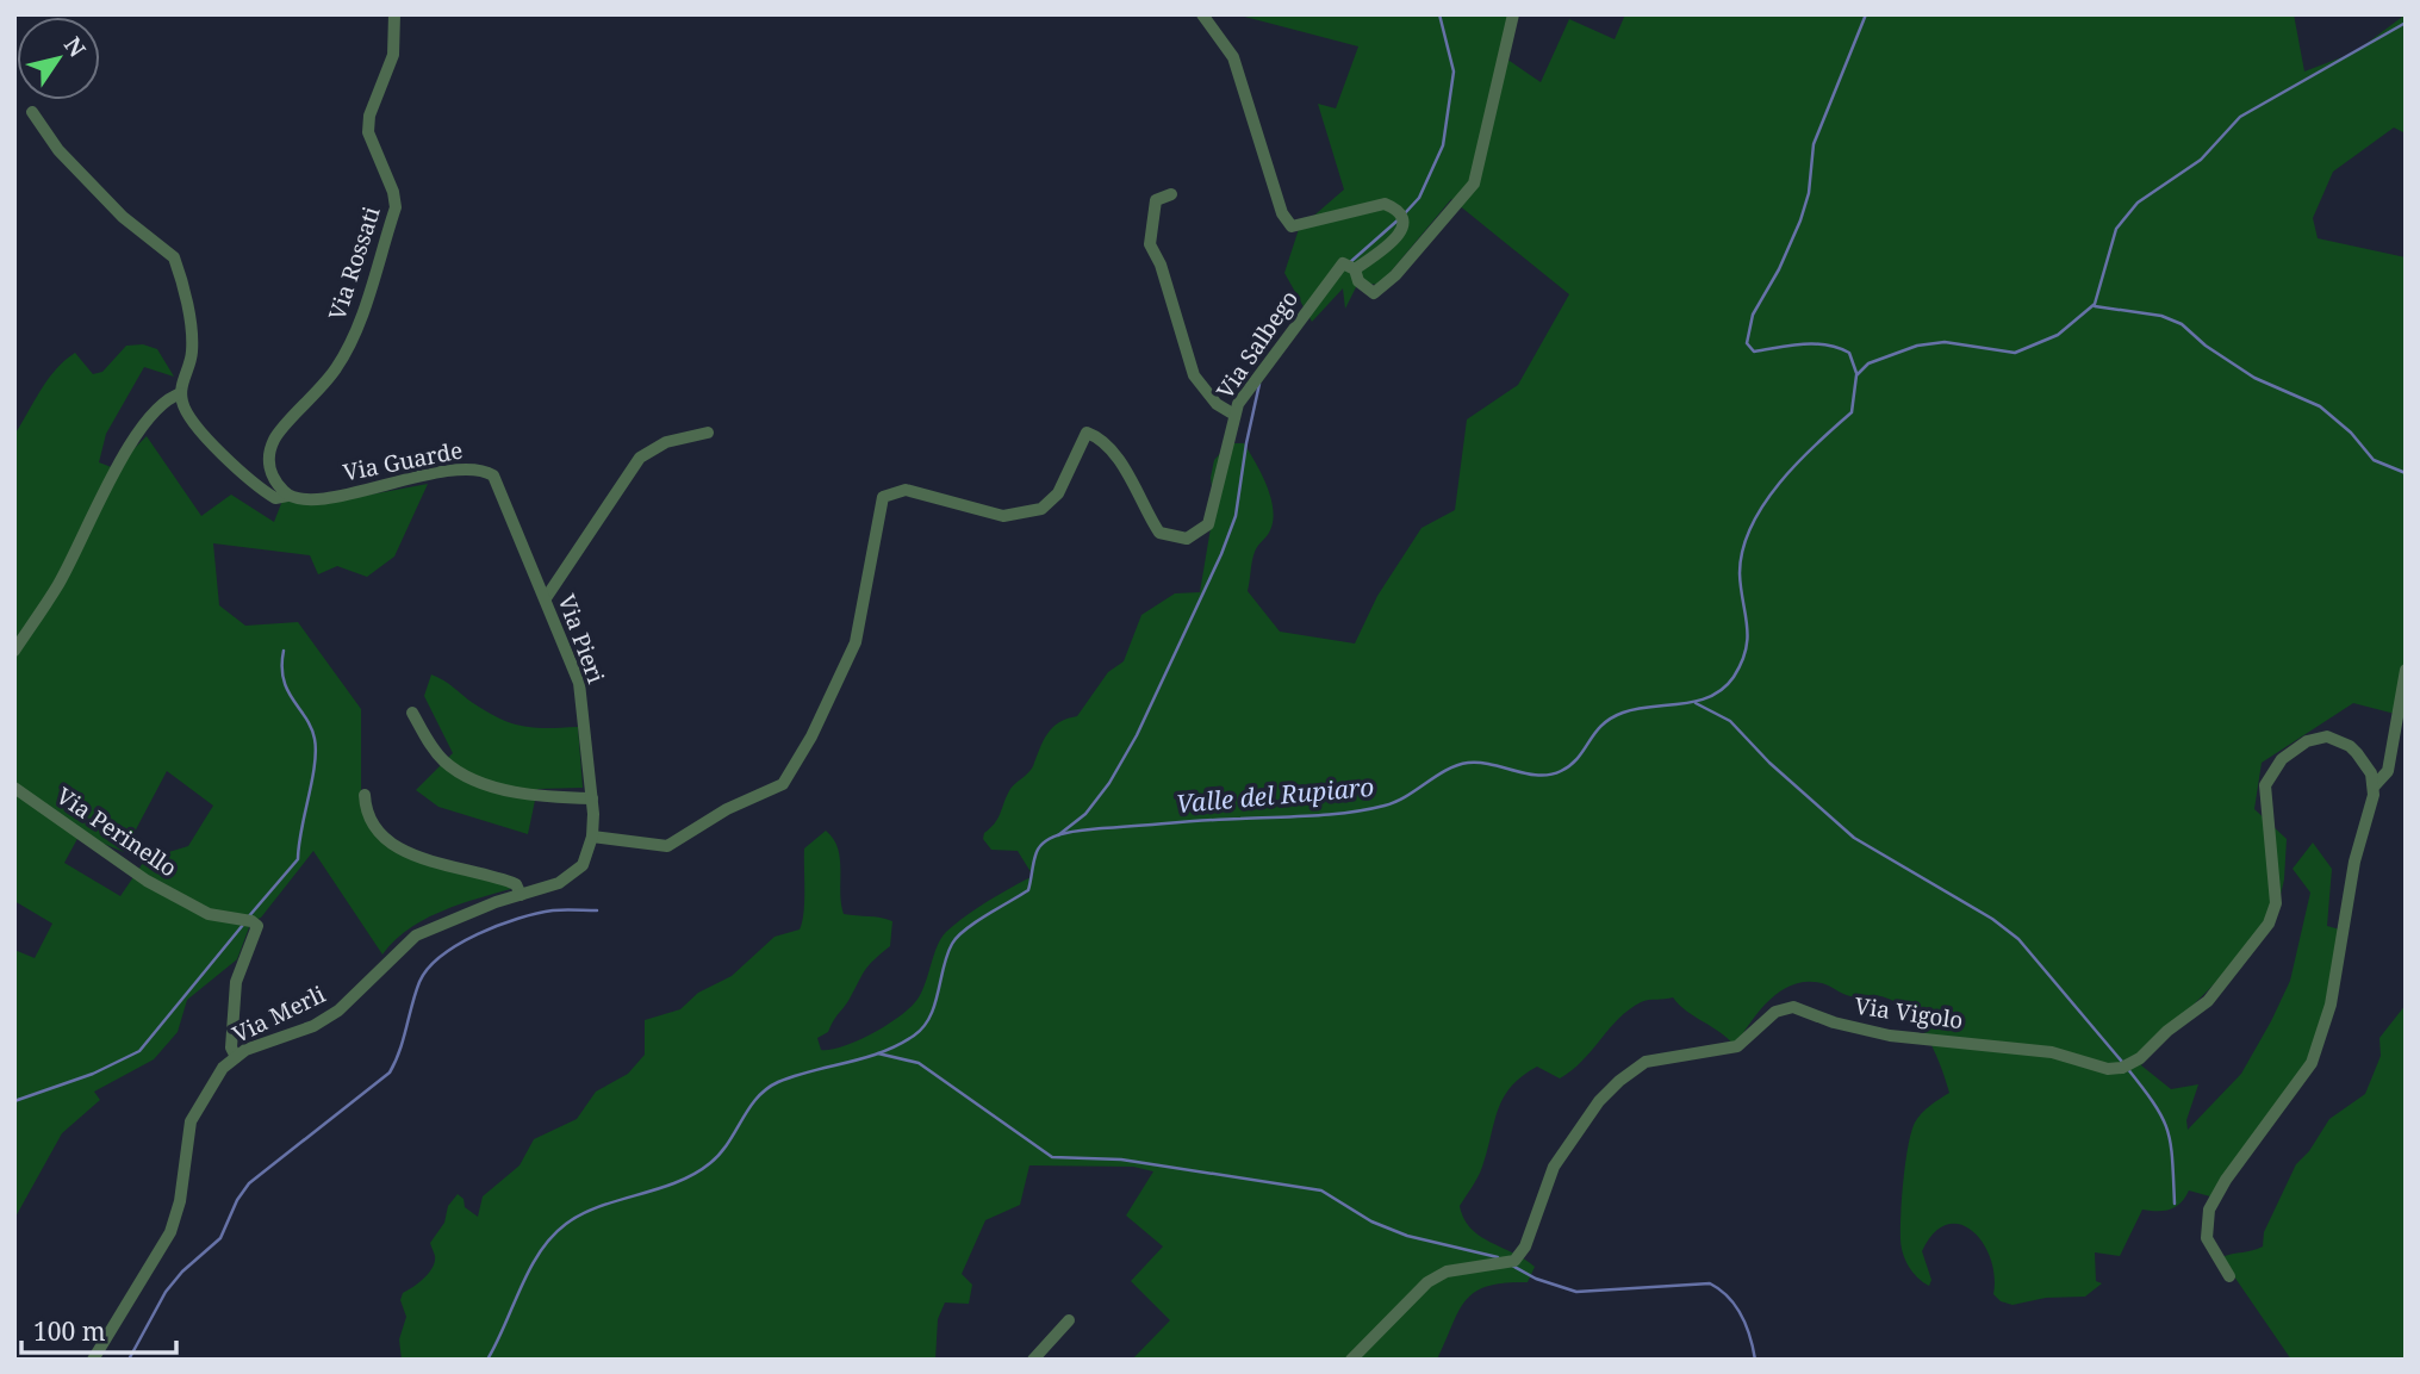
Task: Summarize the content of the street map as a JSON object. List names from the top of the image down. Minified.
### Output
{"streets":{"street":["Via Rossati","Via Salbego","Via Guarde","Via Pieri","Via Perinello","Via Vigolo","Via Merli"]},"crossings":[["Via Rossati","Via Guarde"],["Via Salbego","Via Pieri"],["Via Guarde","Via Pieri"],["Via Perinello","Via Merli"]],"water":["Valle del Rupiaro"],"scale_bar":"100 m","north":"top right"}
